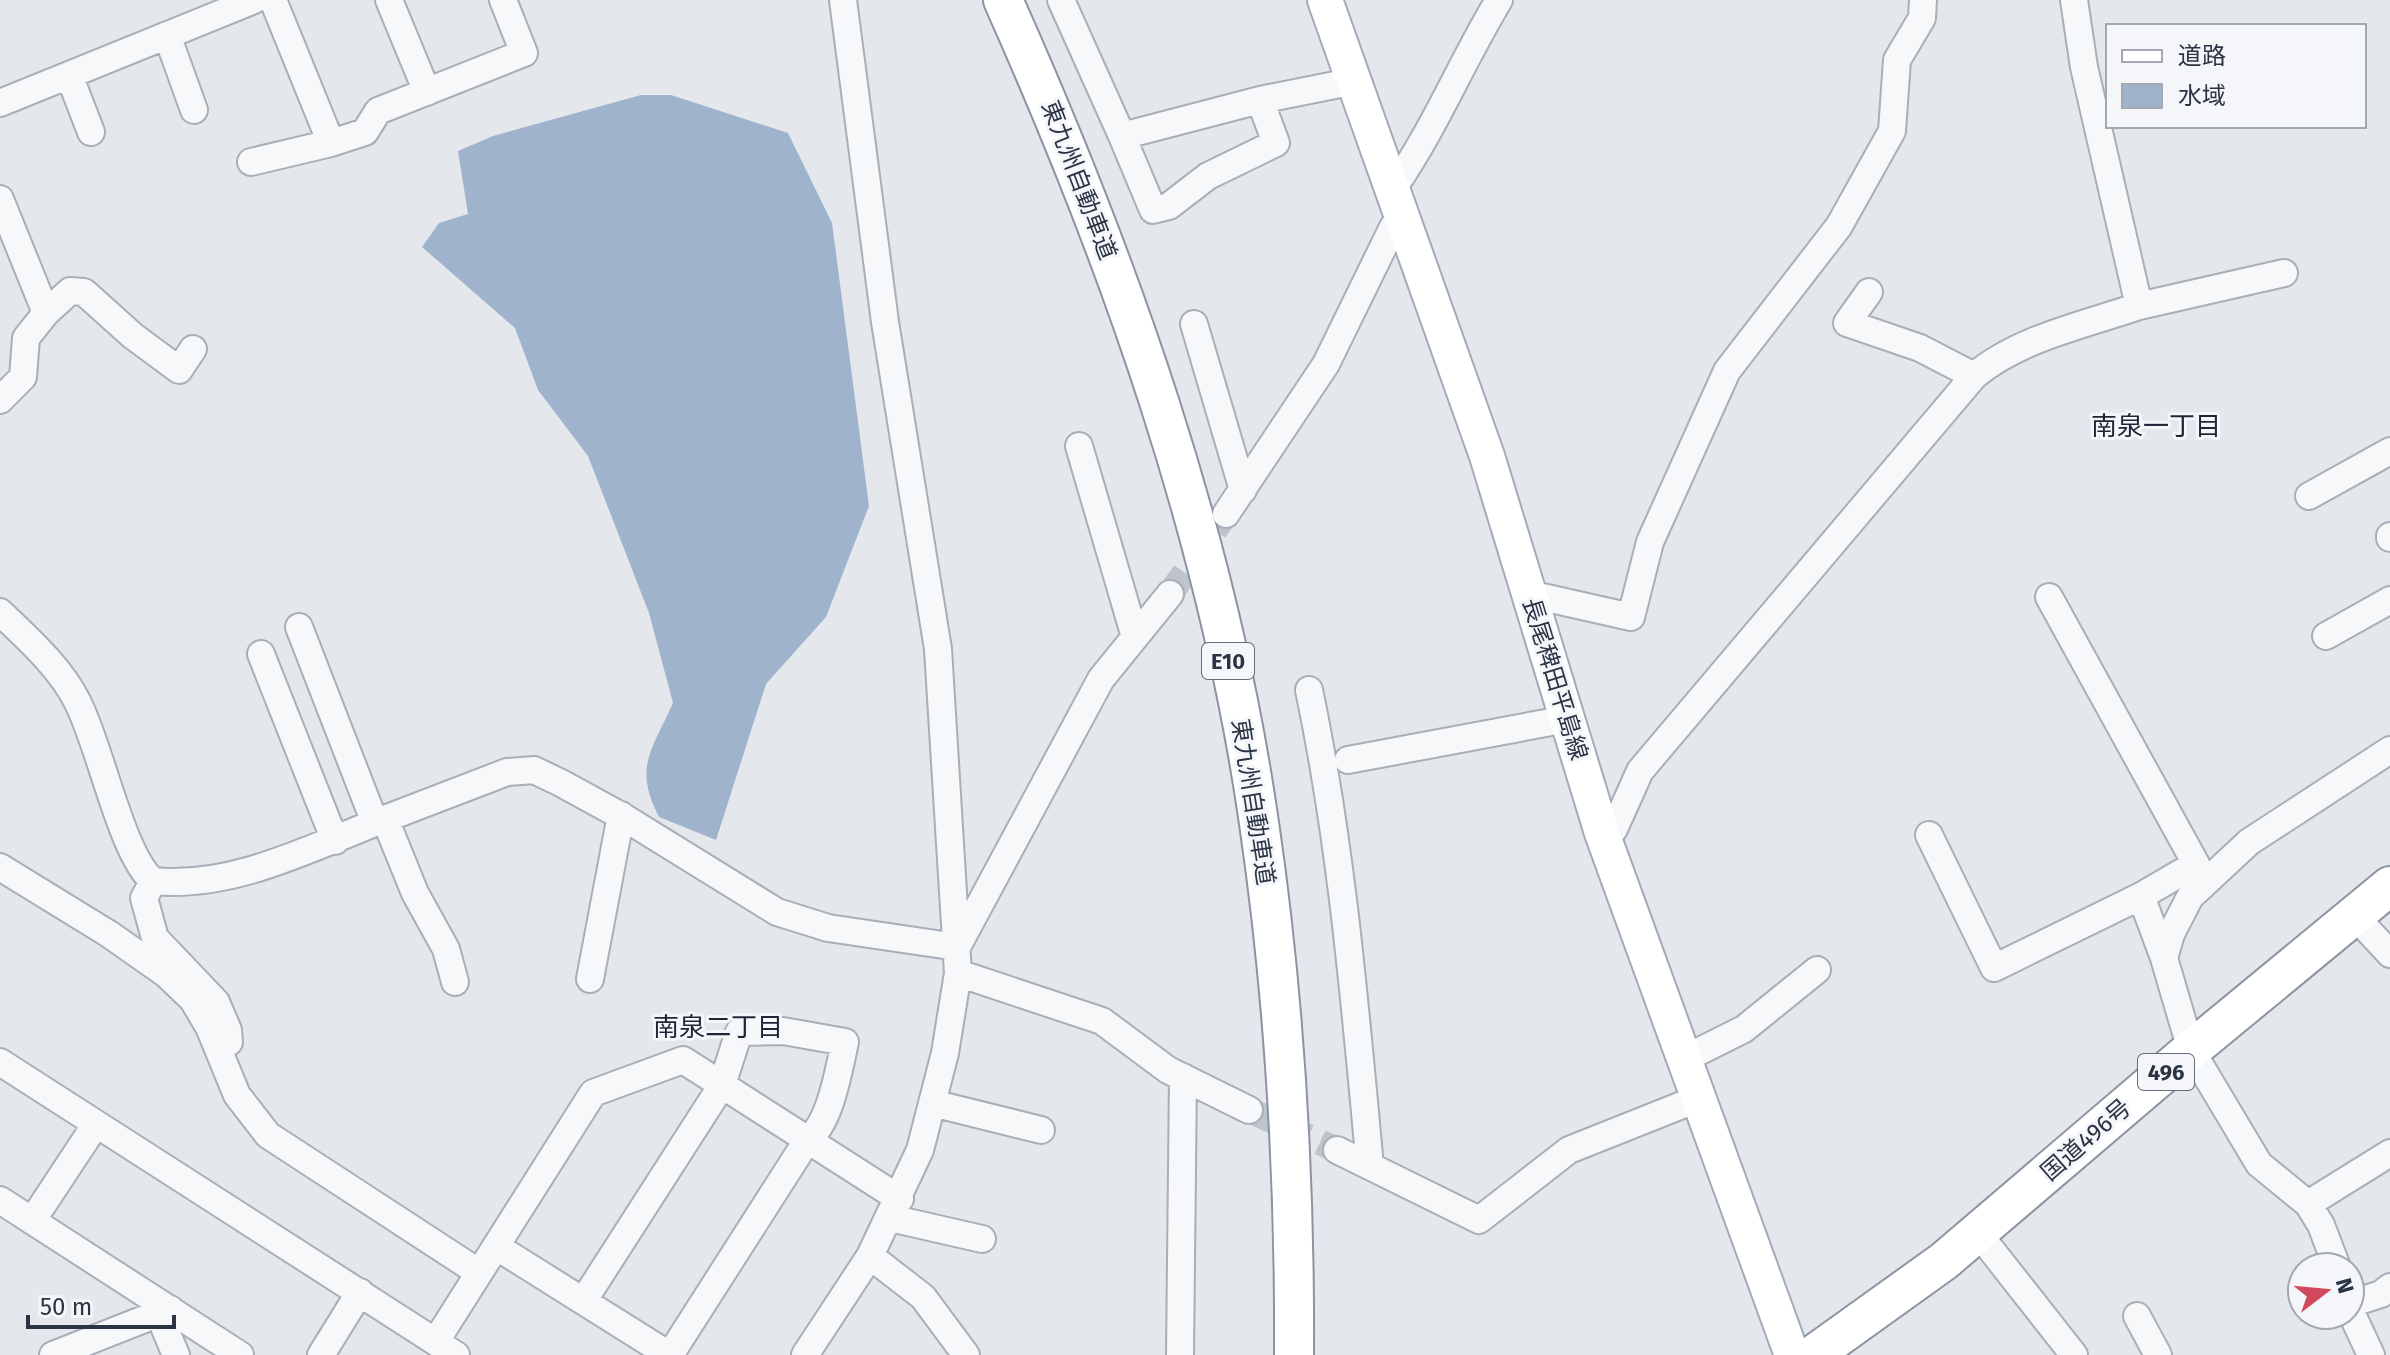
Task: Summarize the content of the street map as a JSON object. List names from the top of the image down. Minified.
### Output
{"streets":{"highway":["東九州自動車道","E10","496","国道496号"],"main road":["長尾稗田平島線"]},"districts":["南泉一丁目","南泉二丁目"],"legend":["道路","水域"],"scale_bar":"50 m","north":"right"}
